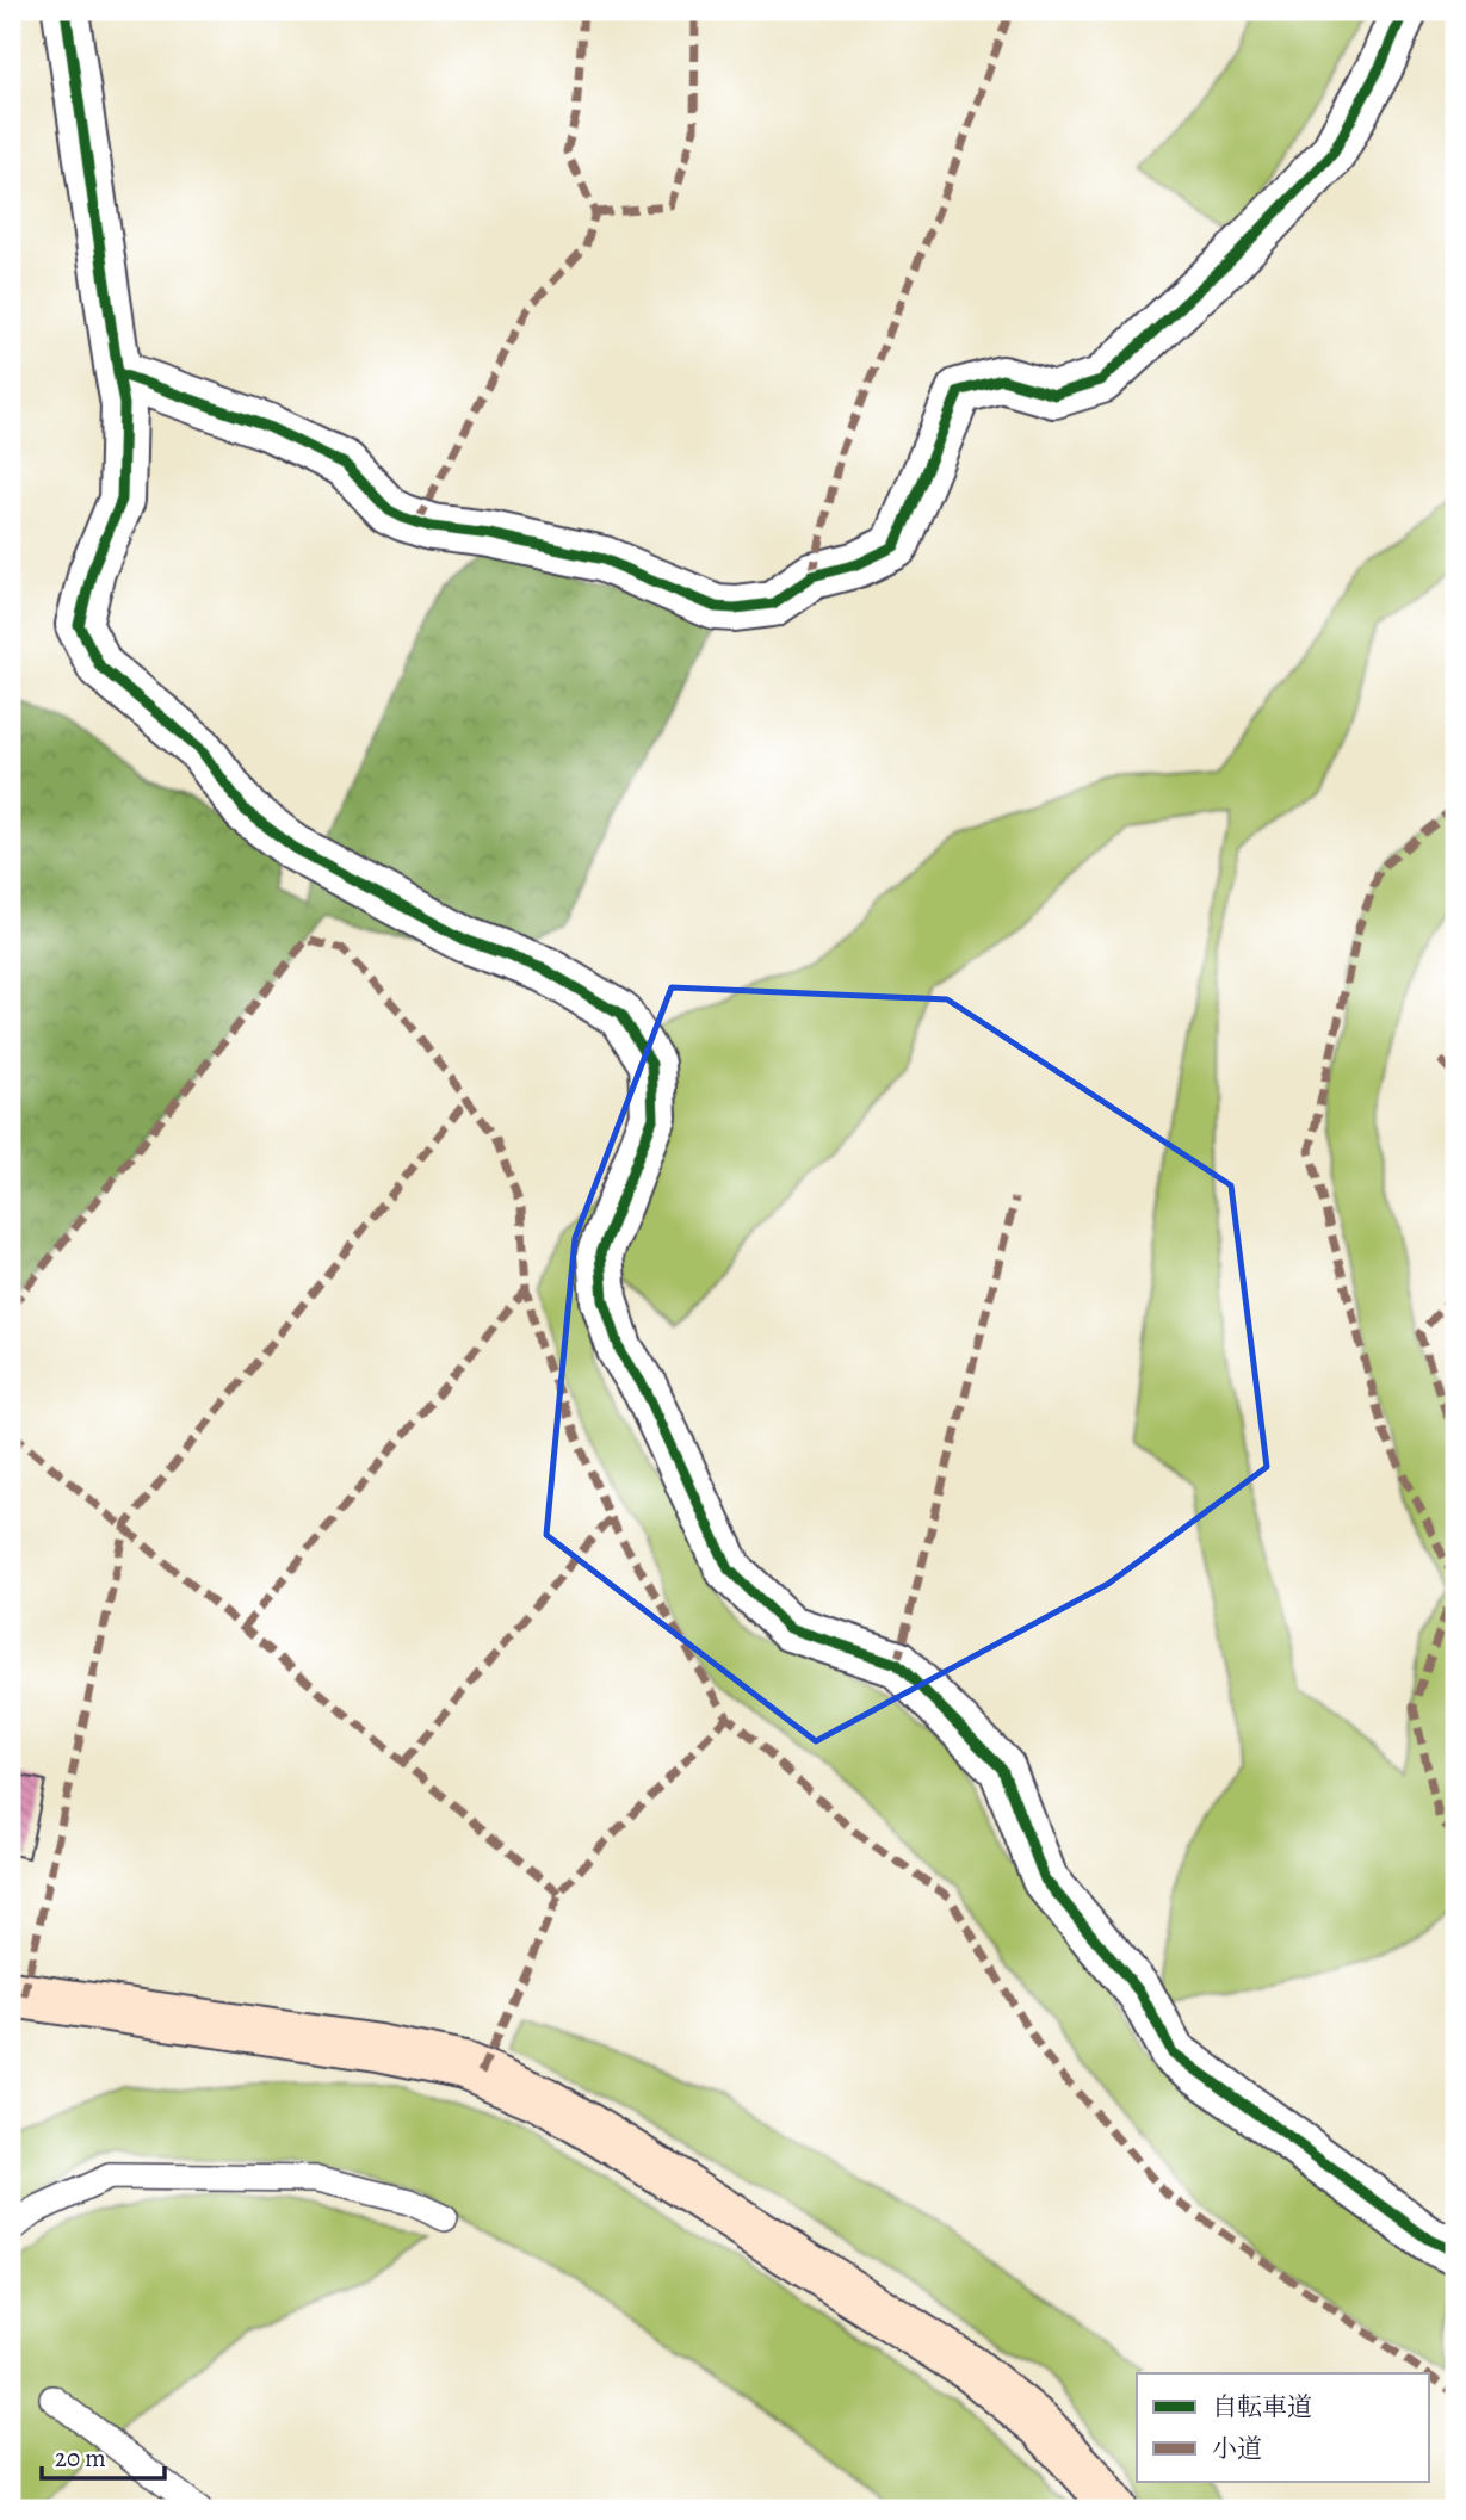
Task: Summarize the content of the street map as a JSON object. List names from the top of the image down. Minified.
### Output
{"legend":["自転車道","小道"],"scale_bar":"20 m"}
